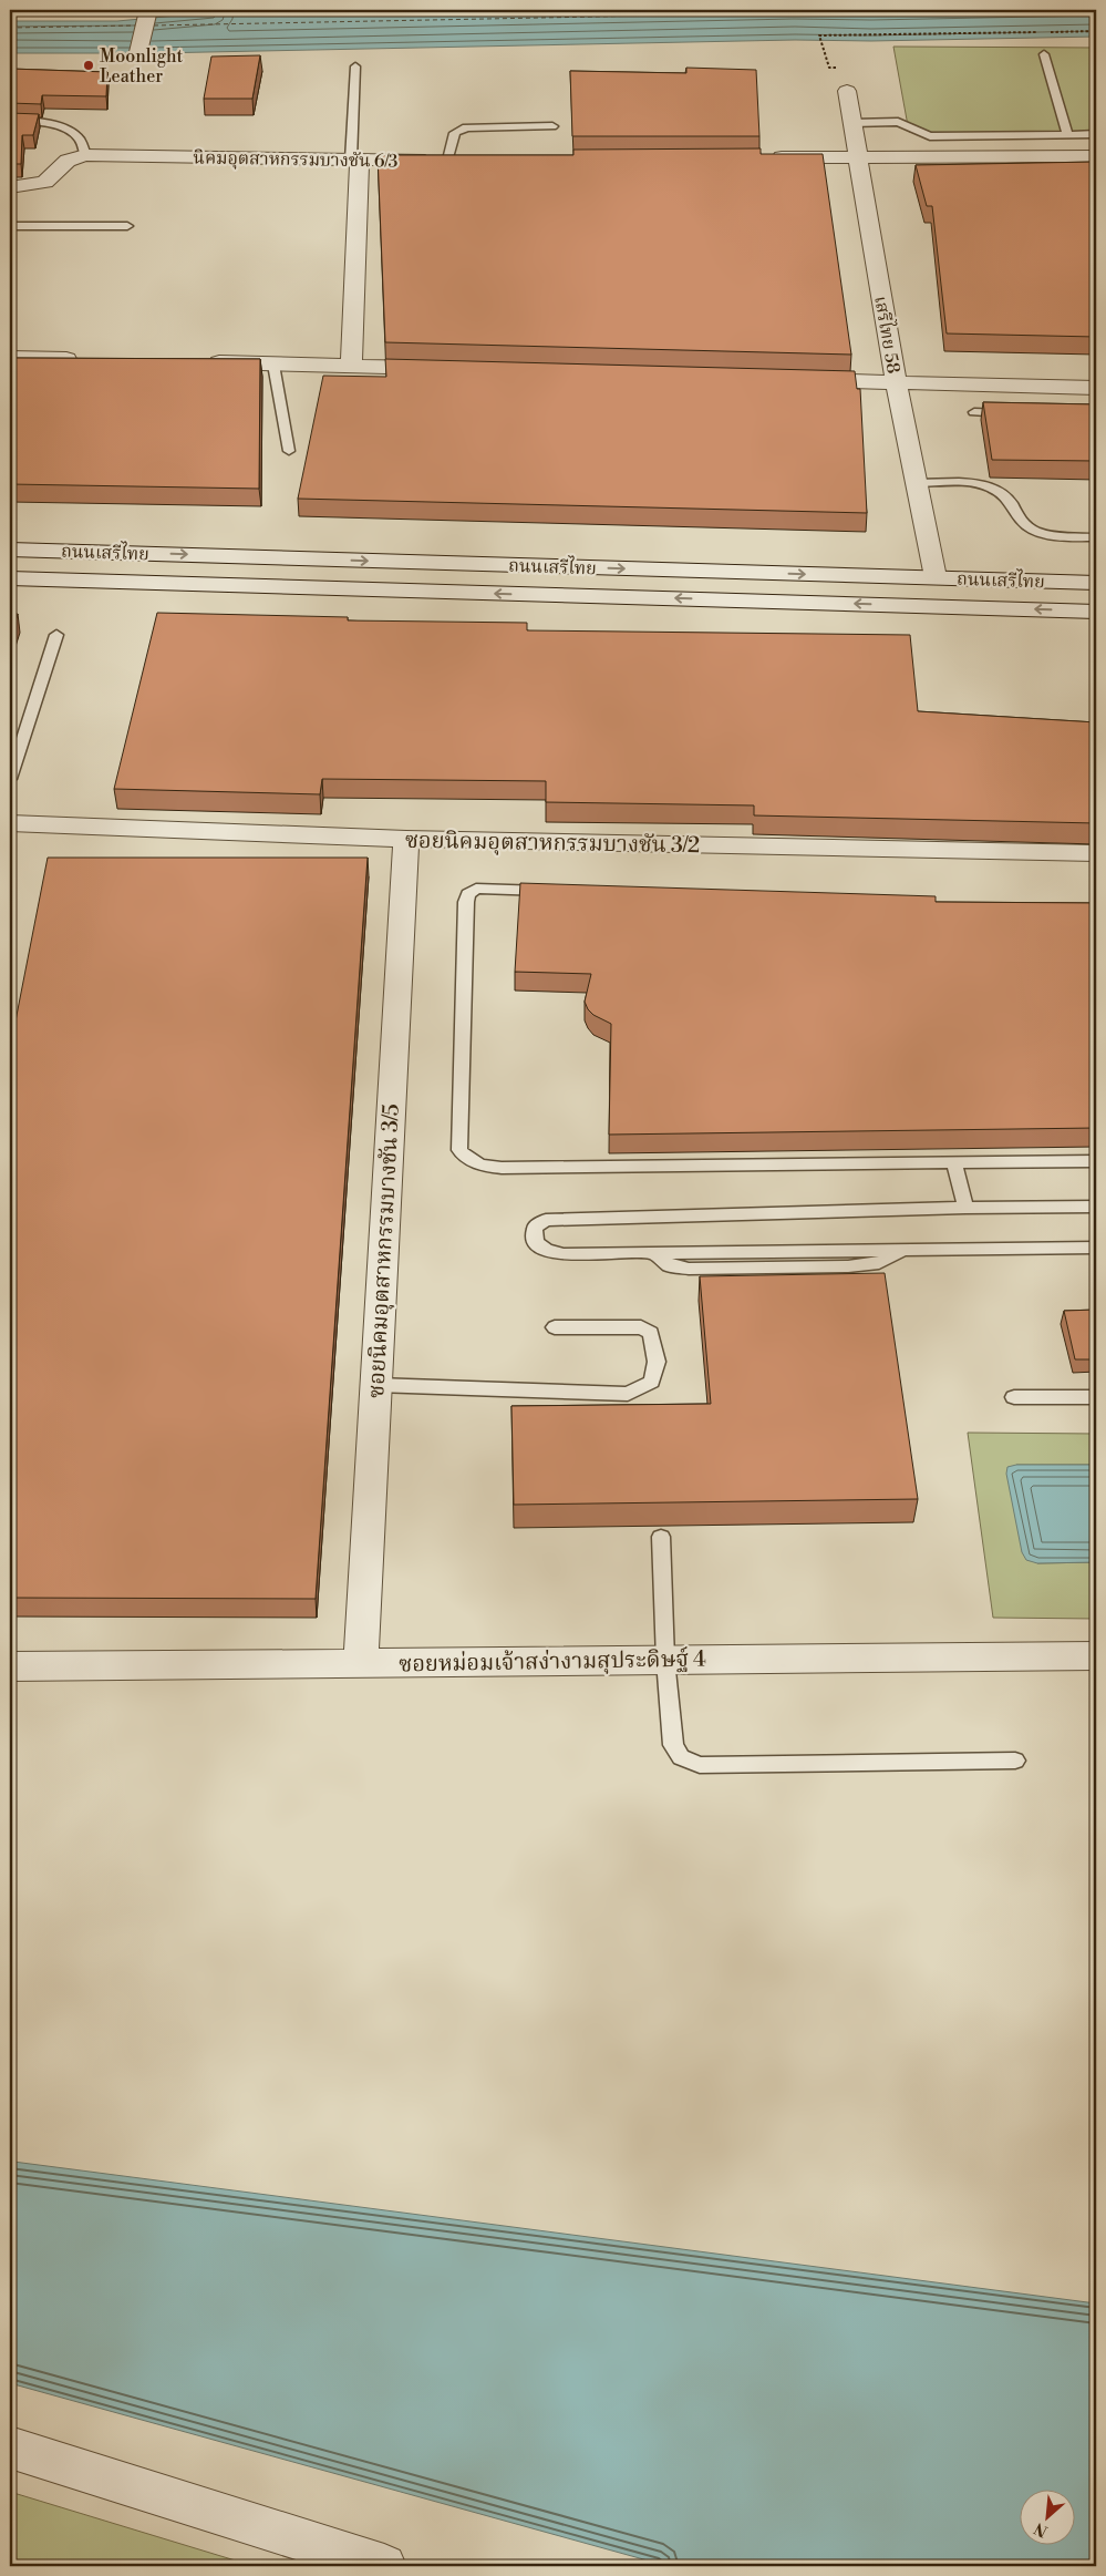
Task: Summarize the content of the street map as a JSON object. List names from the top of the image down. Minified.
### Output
{"streets":{"street":["นิคมอุตสาหกรรมบางชัน 6/3","เสรีไทย 58","ถนนเสรีไทย","ซอยนิคมอุตสาหกรรมบางชัน 3/2","ซอยนิคมอุตสาหกรรมบางชัน 3/5","ซอยหม่อมเจ้าสง่างามสุประดิษฐ์ 4"]},"crossings":[["เสรีไทย 58","ถนนเสรีไทย"],["ซอยนิคมอุตสาหกรรมบางชัน 3/2","ซอยนิคมอุตสาหกรรมบางชัน 3/5"],["ซอยนิคมอุตสาหกรรมบางชัน 3/5","ซอยหม่อมเจ้าสง่างามสุประดิษฐ์ 4"]],"places":["Moonlight Leather"],"north":"bottom left"}
